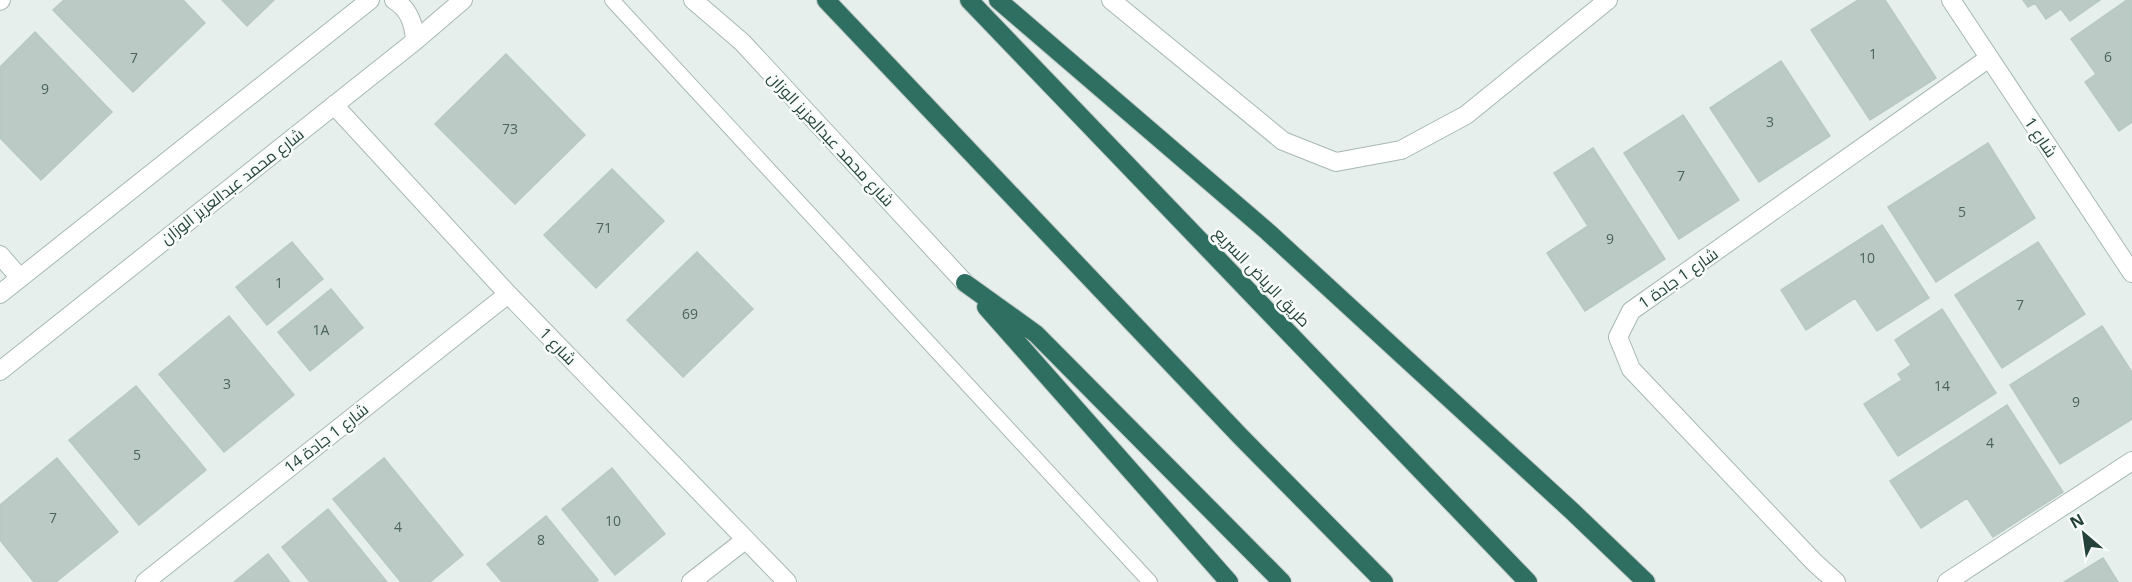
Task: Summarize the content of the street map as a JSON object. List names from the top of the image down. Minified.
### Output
{"streets":{"highway":["طريق الرياض السريع"],"street":["شارع 1","شارع محمد عبدالعزيز الوزان","شارع 1 جادة 1","شارع 1 جادة 14"]},"crossings":[["شارع 1","شارع محمد عبدالعزيز الوزان"],["شارع 1","شارع 1 جادة 1"],["شارع 1","شارع 1 جادة 14"]],"house_numbers":["1","6","7","9","3","73","7","5","71","9","10","1","7","69","1A","3","14","9","4","5","7","10","4","8"],"north":"top left"}
